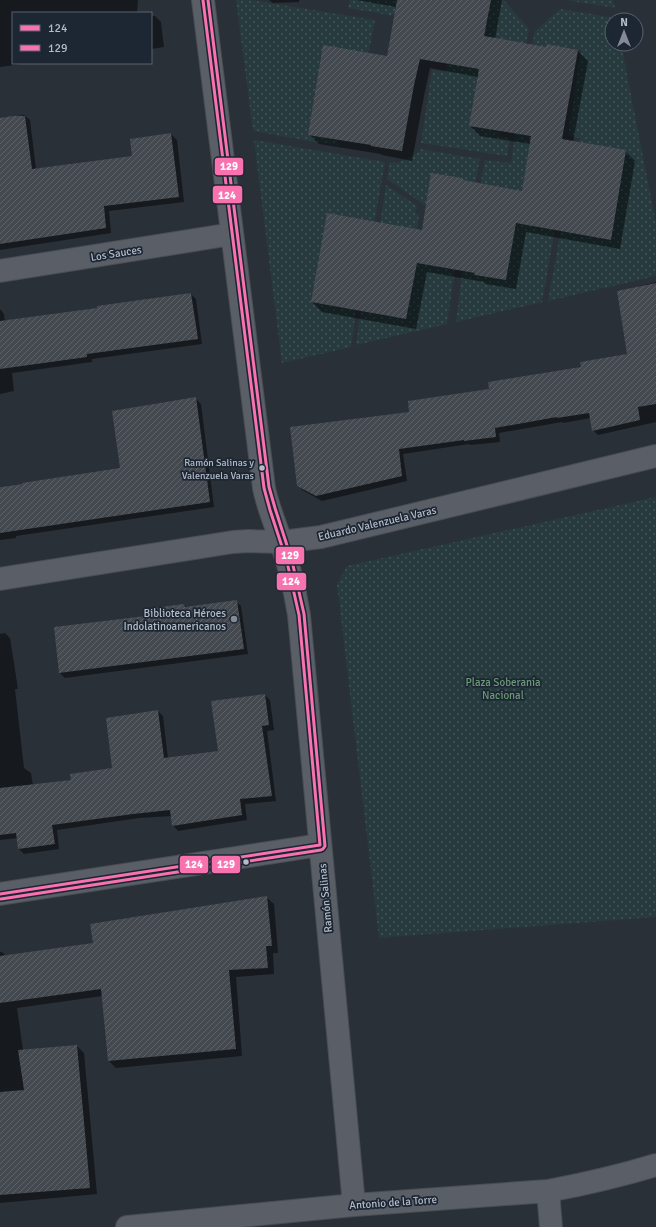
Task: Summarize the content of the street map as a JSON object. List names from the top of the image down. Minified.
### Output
{"streets":{"street":["Los Sauces","Eduardo Valenzuela Varas","Ramón Salinas","Antonio de la Torre"]},"crossings":[["Los Sauces","Ramón Salinas"],["Eduardo Valenzuela Varas","Ramón Salinas"],["Ramón Salinas","Antonio de la Torre"]],"parks":["Plaza Soberanía Nacional"],"places":["Ramón Salinas y Valenzuela Varas","Biblioteca Héroes Indolatinoamericanos"],"lines":["transit line 124","transit line 129"],"legend":["124","129"],"north":"top"}
